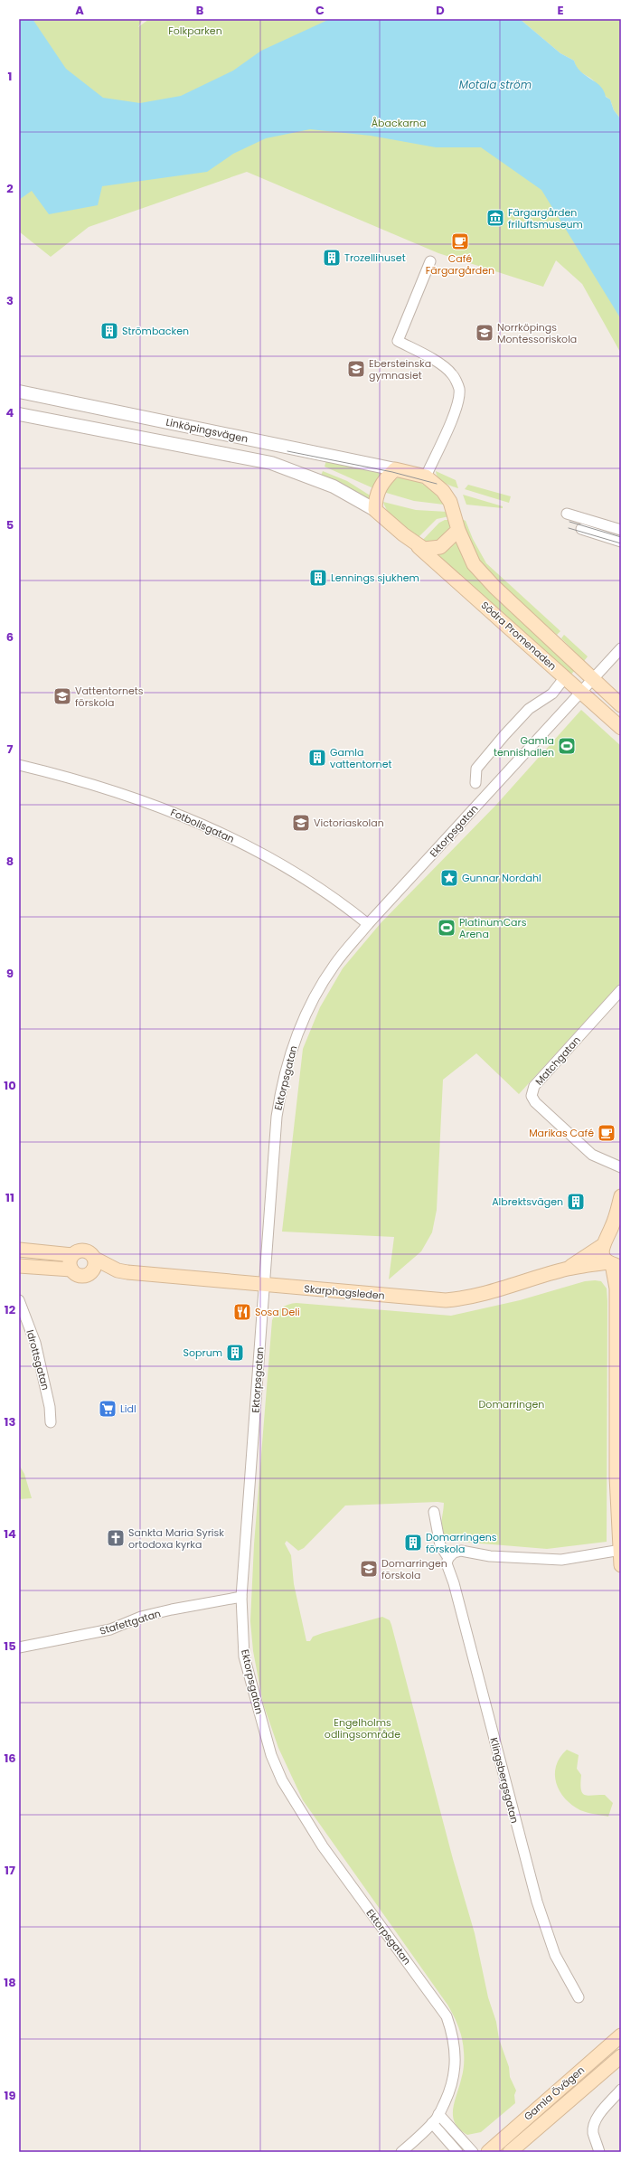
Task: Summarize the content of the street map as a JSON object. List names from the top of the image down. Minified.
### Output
{"streets":{"main road":["Södra Promenaden","Skarphagsleden","Gamla Övägen"],"street":["Linköpingsvägen","Fotbollsgatan","Ektorpsgatan","Matchgatan","Idrottsgatan","Stafettgatan","Klingsbergsgatan"]},"crossings":[["Linköpingsvägen","Södra Promenaden"],["Södra Promenaden","Ektorpsgatan"],["Fotbollsgatan","Ektorpsgatan"],["Ektorpsgatan","Skarphagsleden"],["Ektorpsgatan","Stafettgatan"]],"water":["Motala ström"],"parks":["Folkparken","Åbackarna","Domarringen","Engelholms odlingsområde"],"places":{"museum":["Färgargården friluftsmuseum"],"cafe":["Café Färgargården","Marikas Café"],"building":["Trozellihuset","Strömbacken","Lennings sjukhem","Gamla vattentornet","Albrektsvägen","Soprum","Domarringens förskola"],"school or university":["Norrköpings Montessoriskola","Ebersteinska gymnasiet","Vattentornets förskola","Victoriaskolan","Domarringen förskola"],"sports":["Gamla tennishallen","PlatinumCars Arena"],"place":["Gunnar Nordahl"],"restaurant":["Sosa Deli"],"supermarket":["Lidl"],"church":["Sankta Maria Syrisk ortodoxa kyrka"]},"grid":{"columns":["A","B","C","D","E"],"rows":["1","2","3","4","5","6","7","8","9","10","11","12","13","14","15","16","17","18","19"]}}
